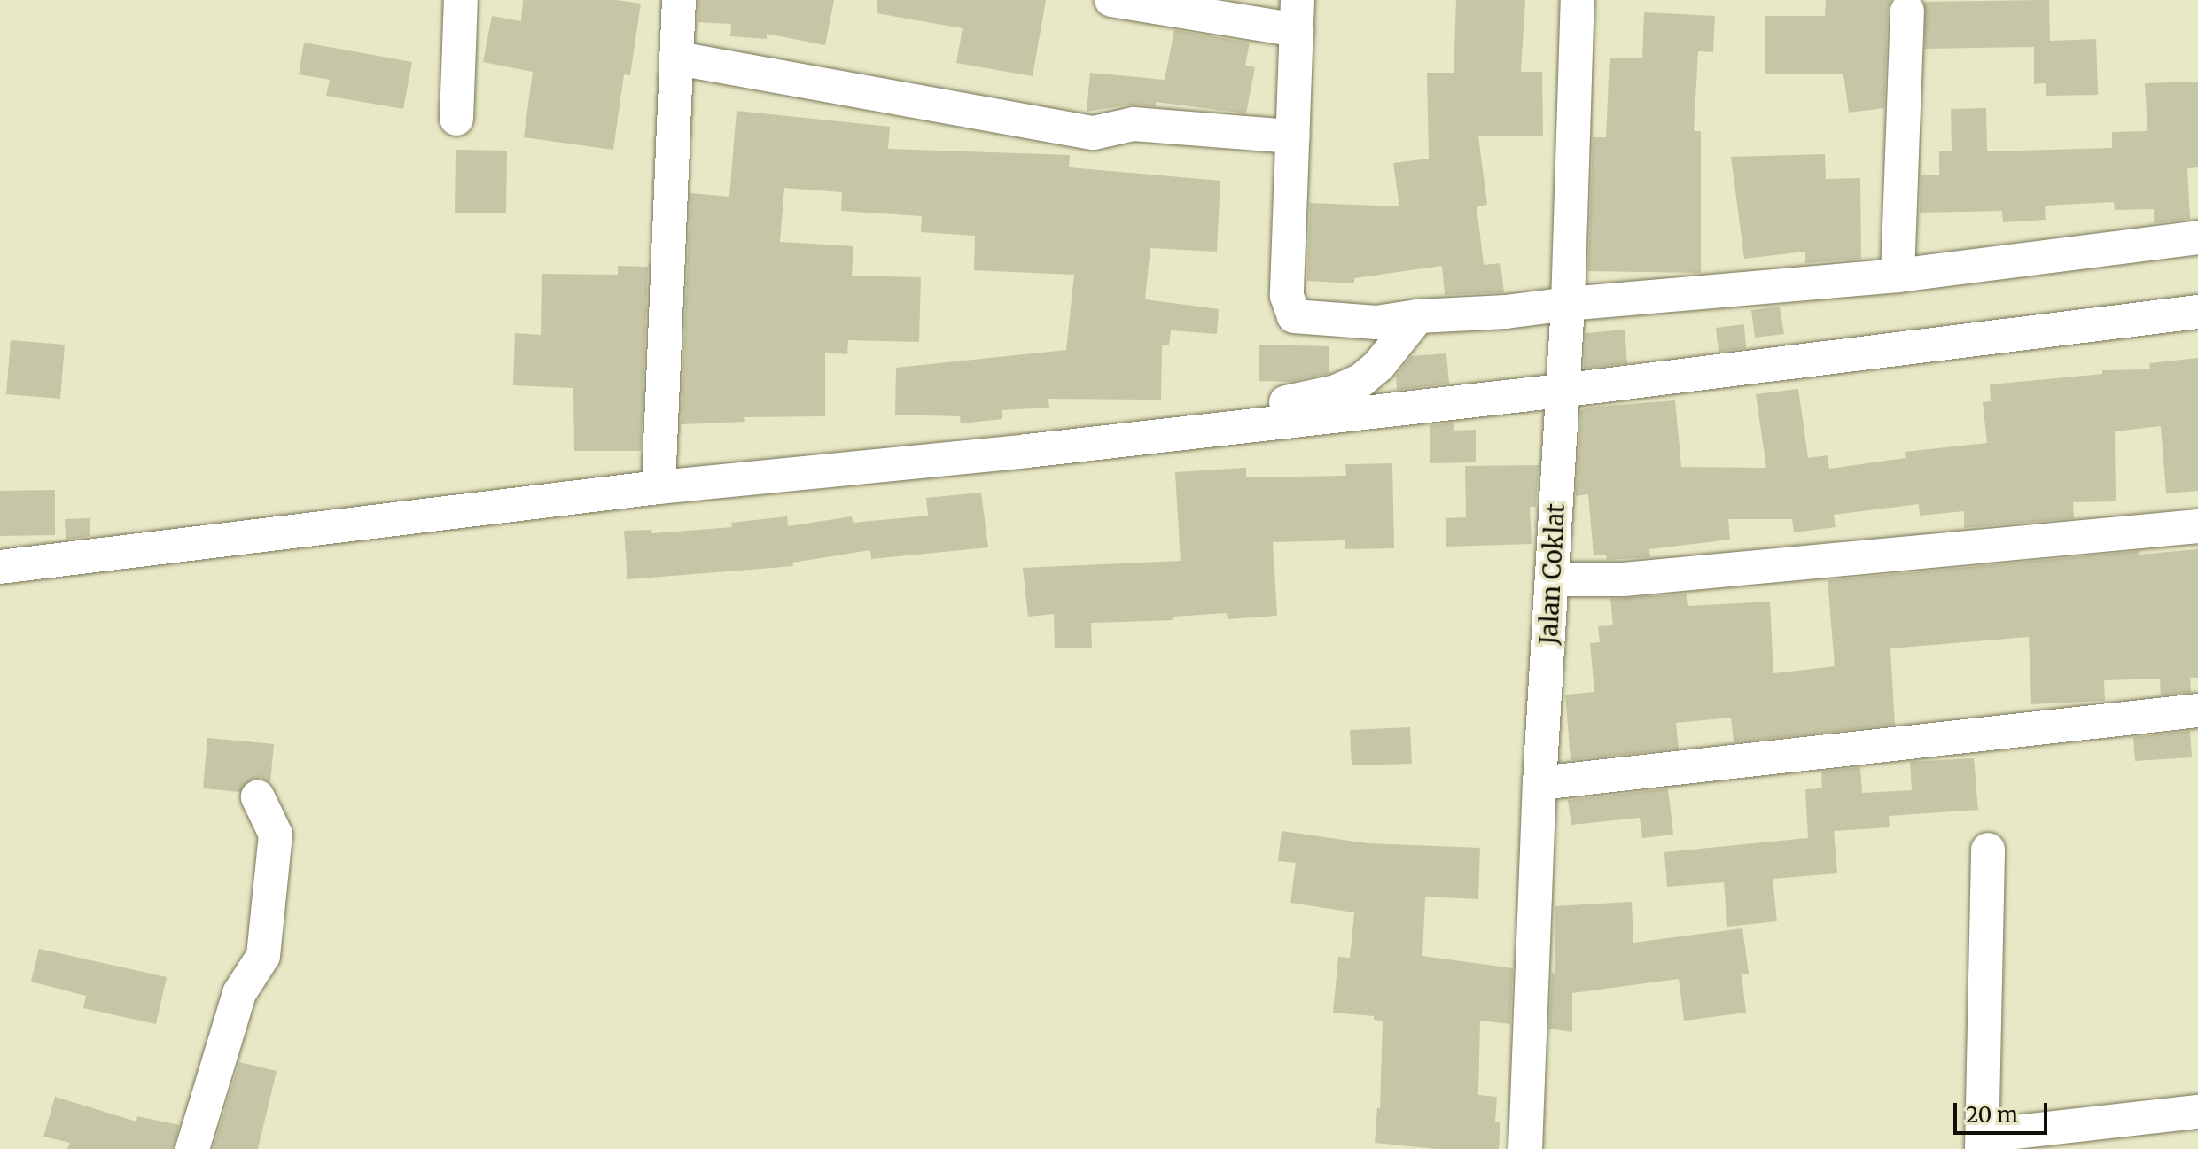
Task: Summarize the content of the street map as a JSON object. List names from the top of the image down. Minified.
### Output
{"streets":{"street":["Jalan Coklat"]},"scale_bar":"20 m"}
